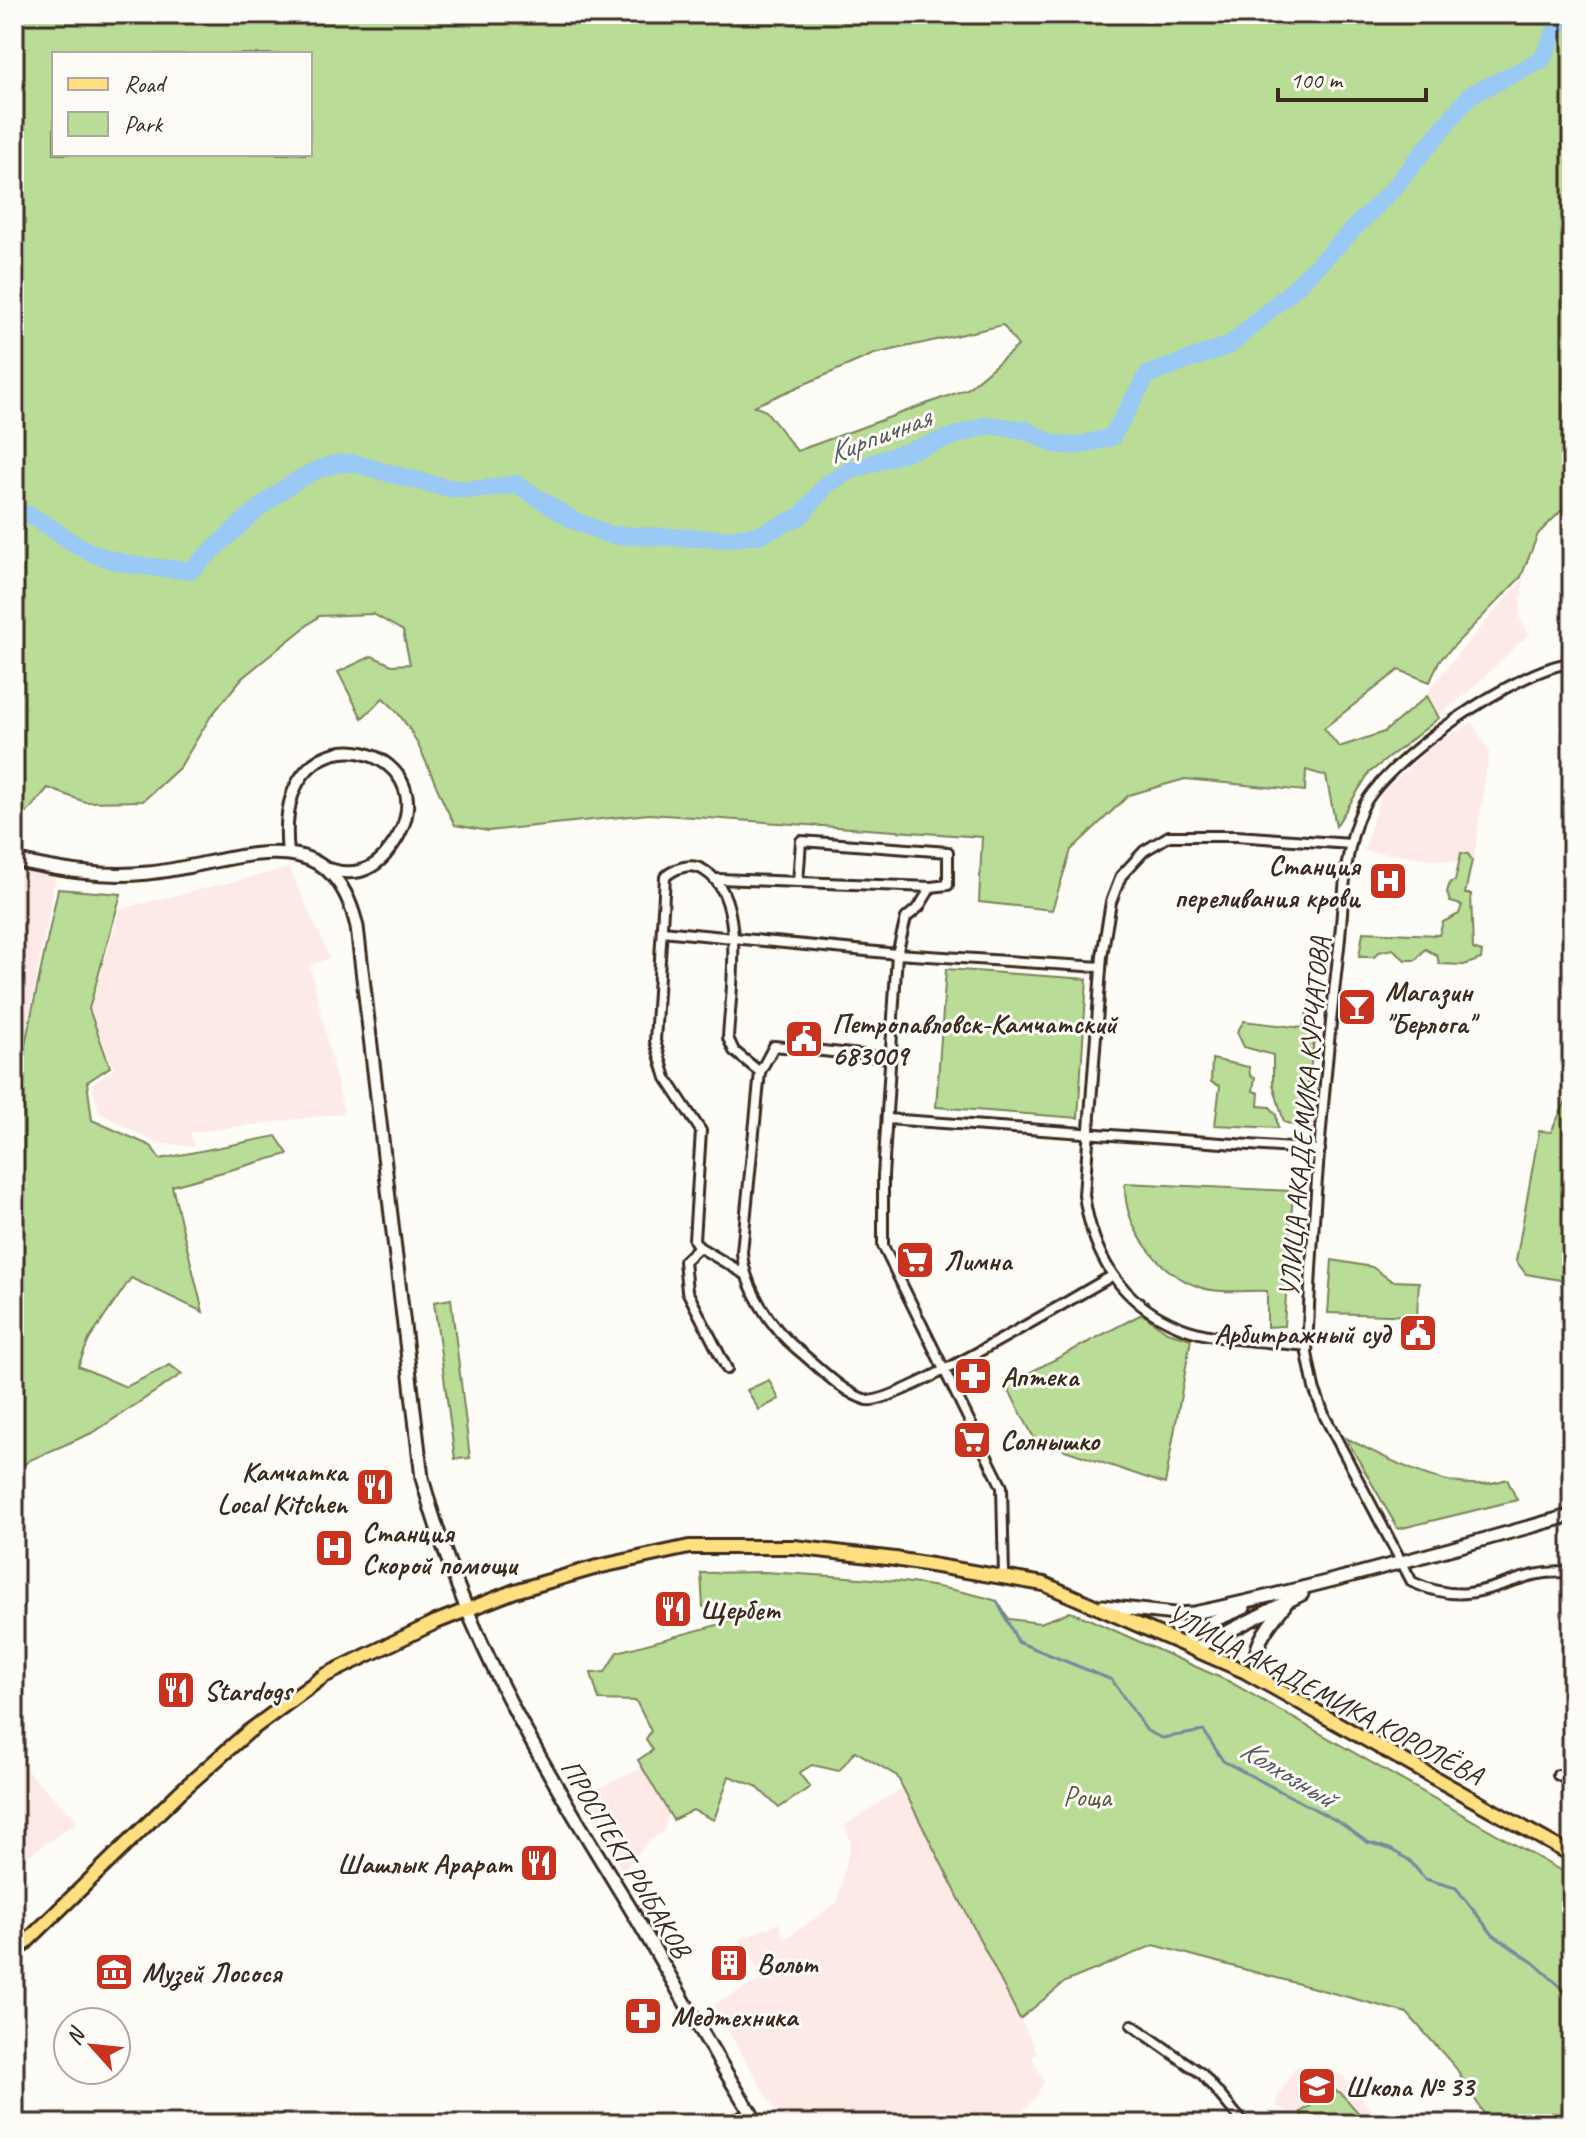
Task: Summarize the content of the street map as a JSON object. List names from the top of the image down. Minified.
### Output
{"streets":{"main road":["УЛИЦА АКАДЕМИКА КОРОЛЁВА","ПРОСПЕКТ РЫБАКОВ"],"street":["УЛИЦА АКАДЕМИКА КУРЧАТОВА"]},"crossings":[["УЛИЦА АКАДЕМИКА КОРОЛЁВА","ПРОСПЕКТ РЫБАКОВ"]],"water":["Кирпичная","Колхозный"],"parks":["Роща"],"places":{"hospital":["Станция переливания крови","Станция Скорой помощи"],"bar":["Магазин \"Берлога\""],"public building":["Петропавловск-Камчатский 683009","Арбитражный суд"],"supermarket":["Лимна","Солнышко"],"pharmacy":["Аптека","Медтехника"],"restaurant":["Камчатка Local Kitchen","Щербет","Stardogs","Шашлык Арарат"],"building":["Вольт"],"museum":["Музей Лосося"],"school or university":["Школа № 33"]},"legend":["Road","Park"],"scale_bar":"100 m","north":"top left"}
